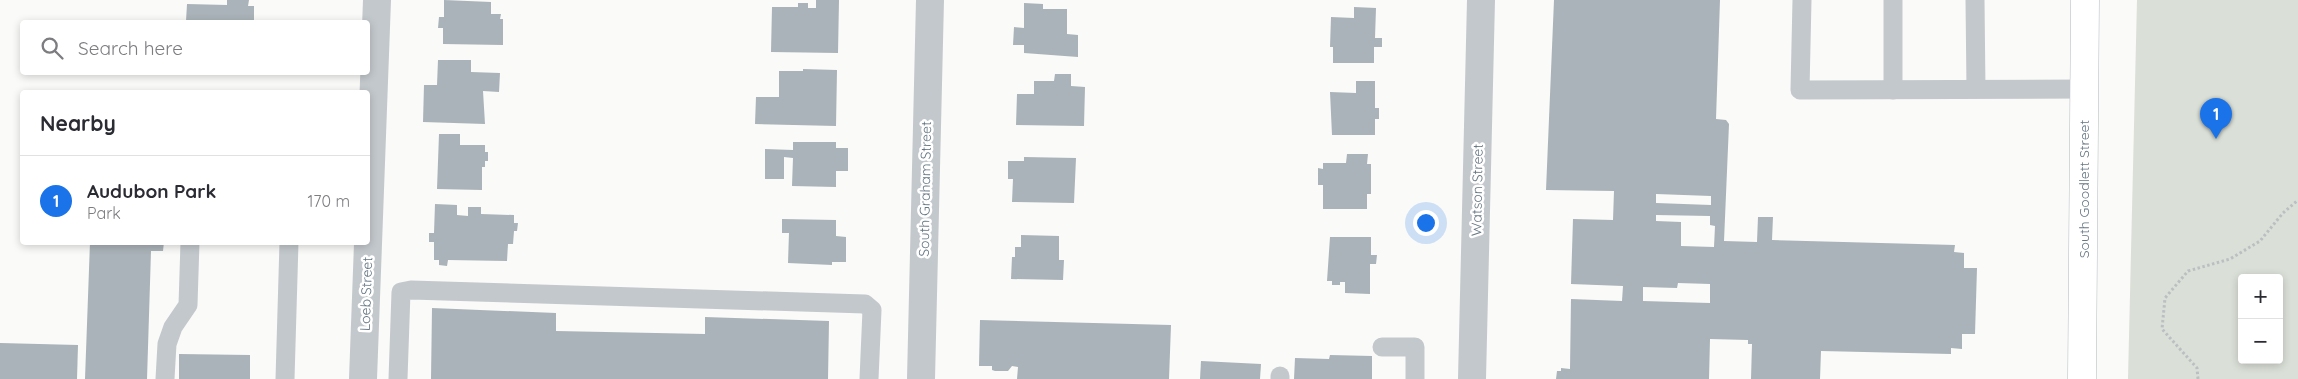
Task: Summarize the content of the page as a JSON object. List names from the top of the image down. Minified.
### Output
{"streets":{"main road":["South Goodlett Street"],"street":["South Graham Street","Watson Street","Loeb Street"]},"page":{"search":"Search here","heading":"Nearby","pins":"1","list":[{"mark":"1","name":"Audubon Park","note":"Park","value":"170 m"}],"map_buttons":["+","−"]}}
